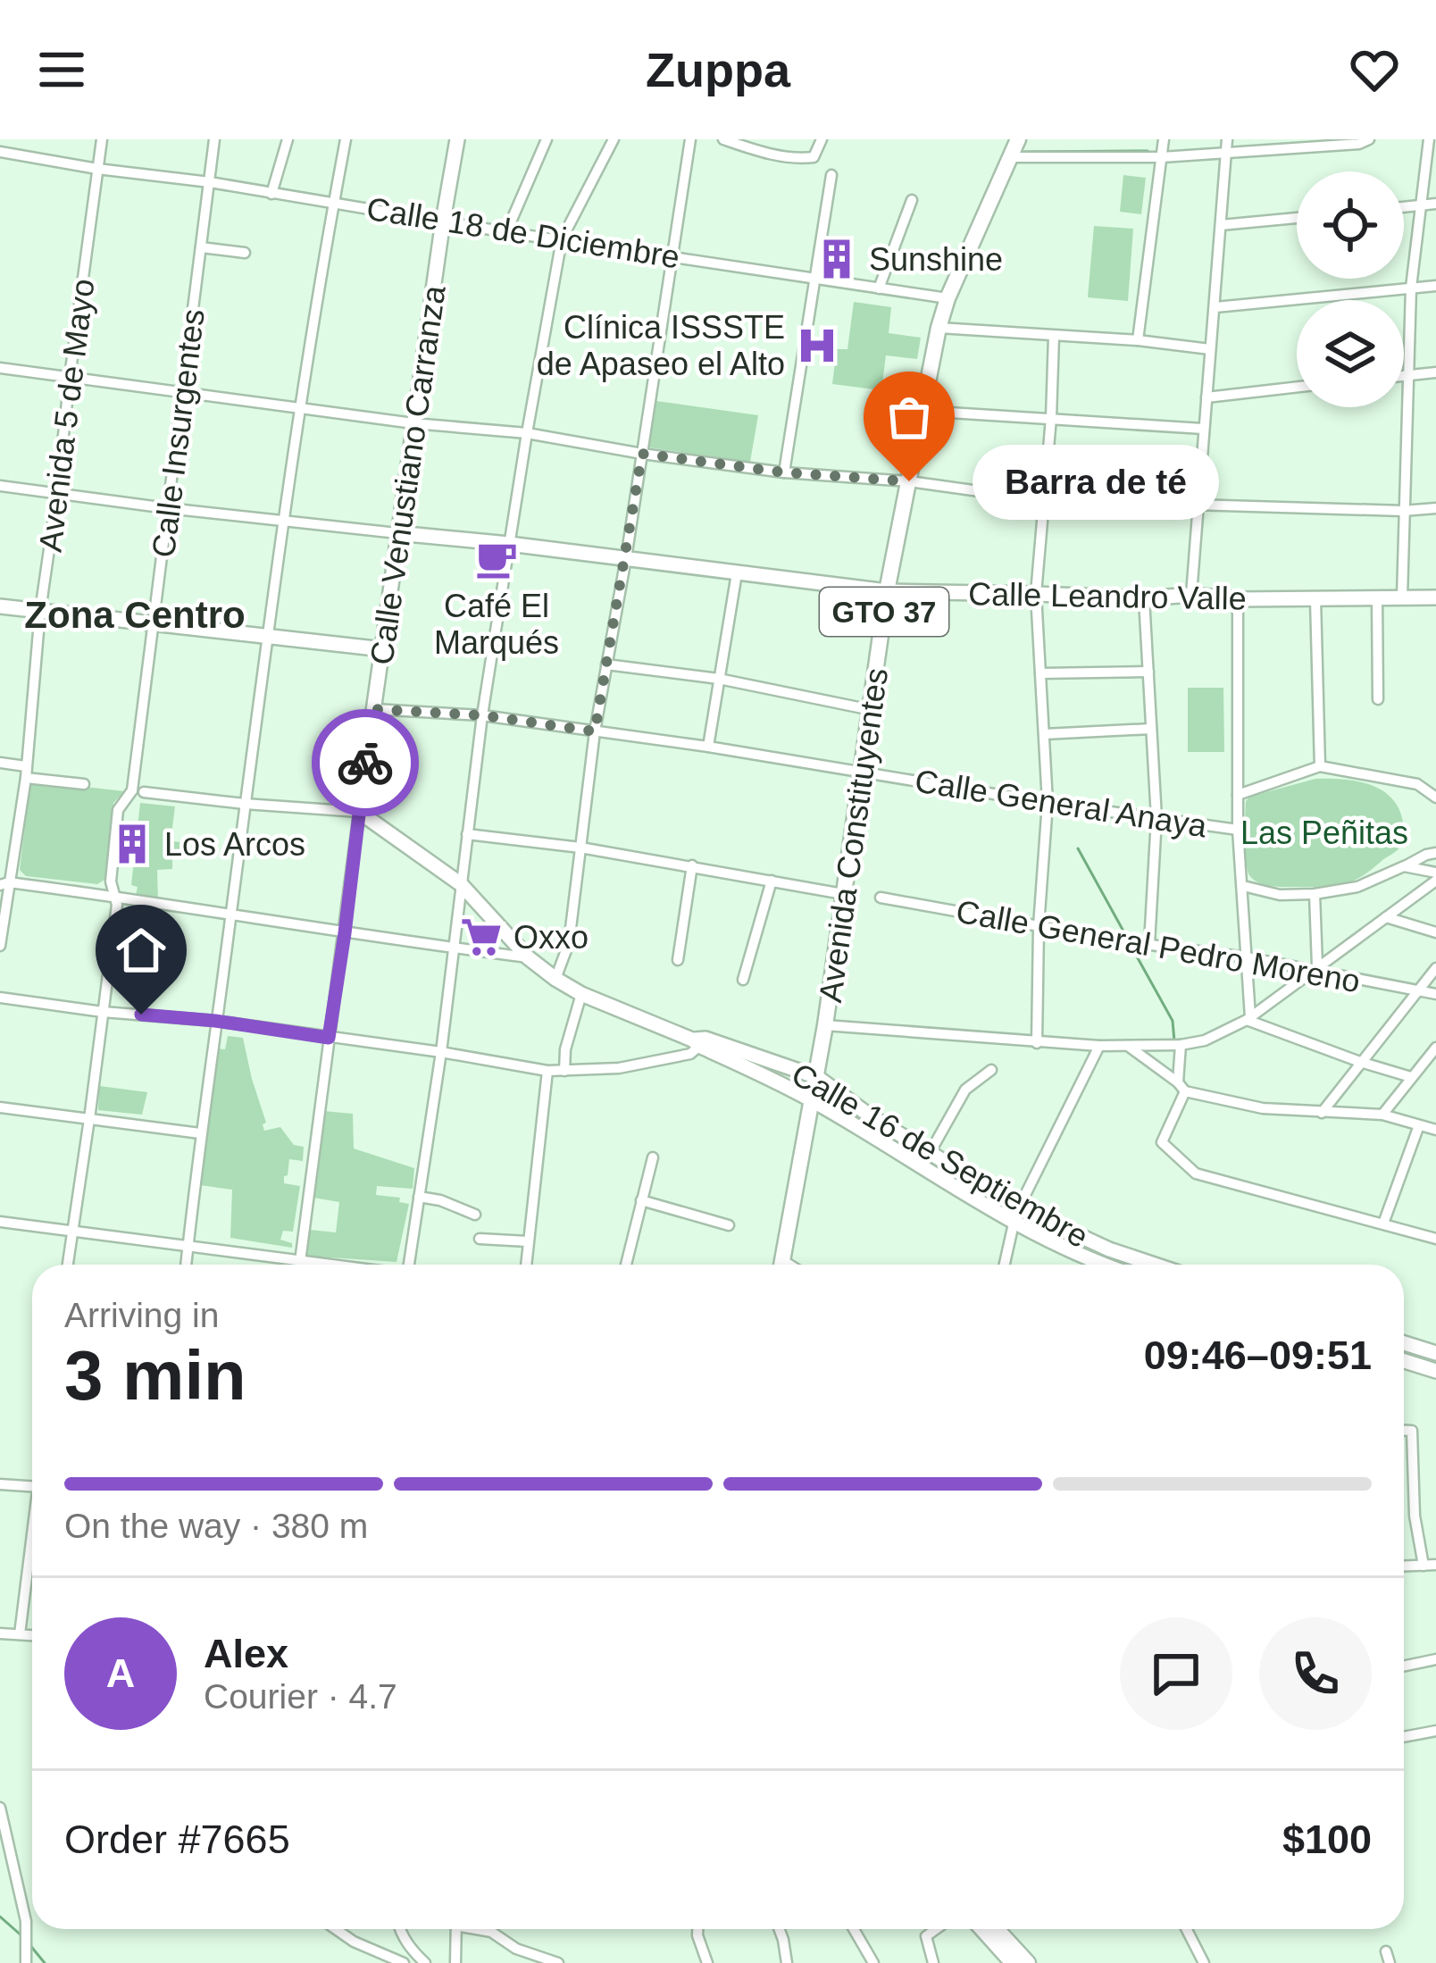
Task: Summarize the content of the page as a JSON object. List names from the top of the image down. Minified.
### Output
{"streets":{"main road":["GTO 37","Avenida Constituyentes"],"street":["Calle 18 de Diciembre","Avenida 5 de Mayo","Calle Insurgentes","Calle Venustiano Carranza","Calle Leandro Valle","Calle General Anaya","Calle General Pedro Moreno","Calle 16 de Septiembre"]},"crossings":[["Calle 18 de Diciembre","Avenida 5 de Mayo"],["Calle 18 de Diciembre","Calle Insurgentes"],["Calle 18 de Diciembre","Calle Venustiano Carranza"],["Calle 18 de Diciembre","Avenida Constituyentes"],["Calle Venustiano Carranza","Calle Leandro Valle"],["Calle Venustiano Carranza","Calle General Anaya"],["Calle Venustiano Carranza","Calle 16 de Septiembre"],["Calle Leandro Valle","Avenida Constituyentes"],["GTO 37","Avenida Constituyentes"],["GTO 37","Calle 16 de Septiembre"],["Calle General Anaya","Avenida Constituyentes"],["Avenida Constituyentes","Calle 16 de Septiembre"]],"districts":["Zona Centro"],"parks":["Las Peñitas"],"places":{"building":["Sunshine","Los Arcos"],"hospital":["Clínica ISSSTE de Apaseo el Alto"],"other":["Barra de té"],"cafe":["Café El Marqués"],"supermarket":["Oxxo"]},"page":{"header":"Zuppa","bubble":"Barra de té","heading":["3 min","Arriving in","09:46–09:51"],"panel":["Alex","Courier · 4.7","Order #7665","$100"],"bar":"On the way · 380 m","round":"A"}}
